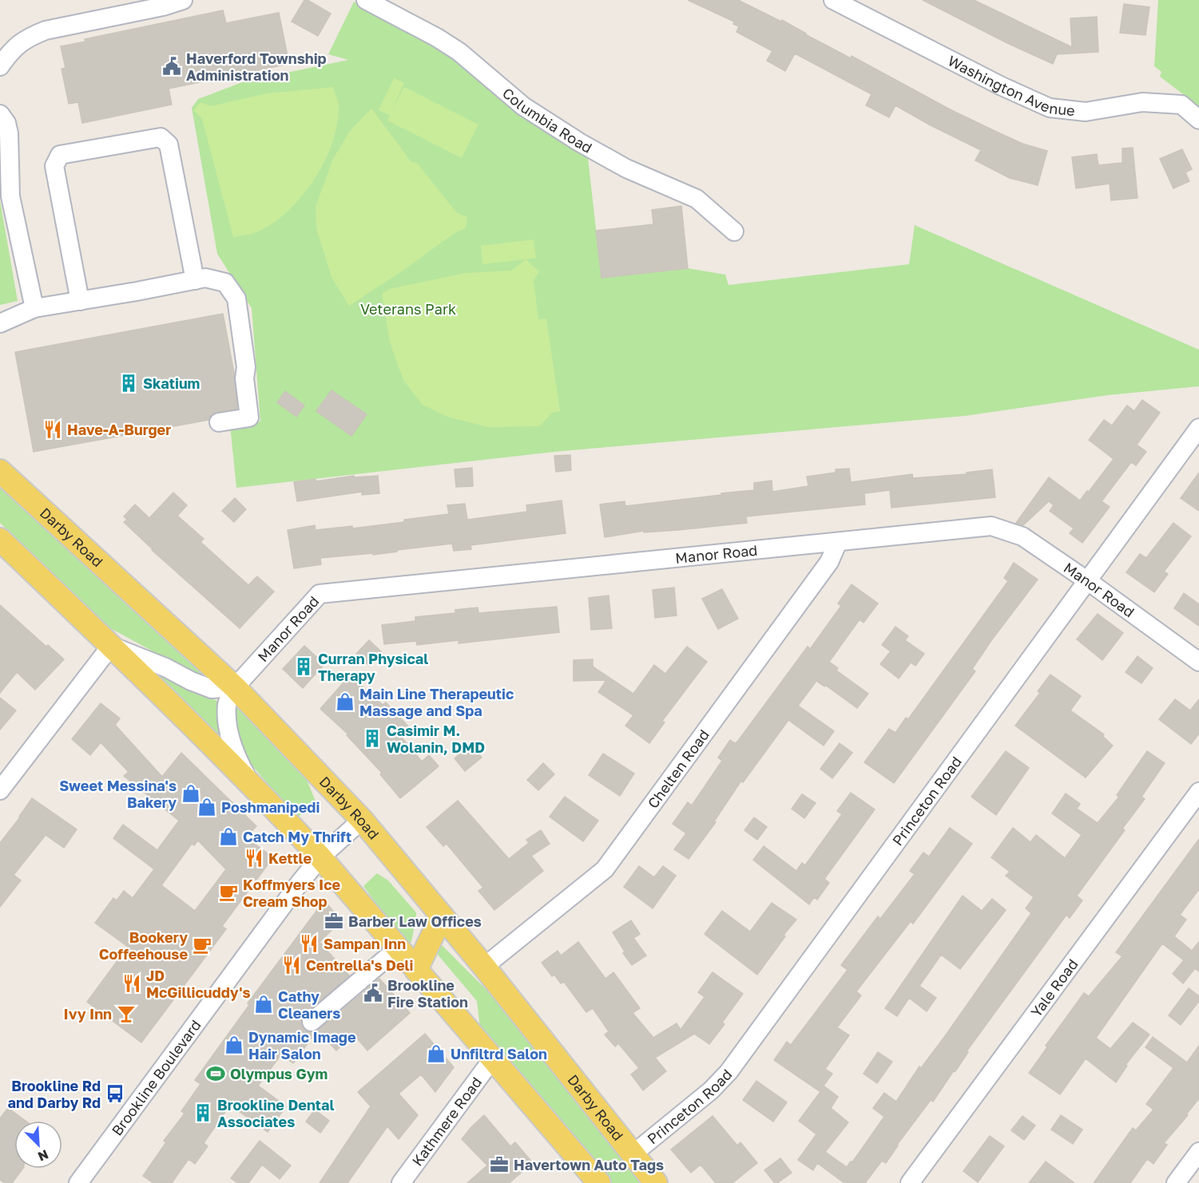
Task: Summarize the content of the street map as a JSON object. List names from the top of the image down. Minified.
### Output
{"streets":{"main road":["Darby Road"],"street":["Washington Avenue","Columbia Road","Manor Road","Chelten Road","Princeton Road","Yale Road","Brookline Boulevard","Kathmere Road"]},"crossings":[["Darby Road","Manor Road"],["Darby Road","Chelten Road"],["Darby Road","Princeton Road"],["Darby Road","Brookline Boulevard"],["Manor Road","Chelten Road"],["Manor Road","Princeton Road"]],"parks":["Veterans Park"],"places":{"public building":["Haverford Township Administration","Brookline Fire Station"],"building":["Skatium","Curran Physical Therapy","Casimir M. Wolanin, DMD","Brookline Dental Associates"],"restaurant":["Have-A-Burger","Kettle","Sampan Inn","Centrella's Deli","JD McGillicuddy's"],"shop":["Main Line Therapeutic Massage and Spa","Sweet Messina's Bakery","Poshmanipedi","Catch My Thrift","Cathy Cleaners","Dynamic Image Hair Salon","Unfiltrd Salon"],"cafe":["Koffmyers Ice Cream Shop","Bookery Coffeehouse"],"office":["Barber Law Offices","Havertown Auto Tags"],"bar":["Ivy Inn"],"sports":["Olympus Gym"],"bus stop":["Brookline Rd and Darby Rd"]},"north":"bottom right"}
